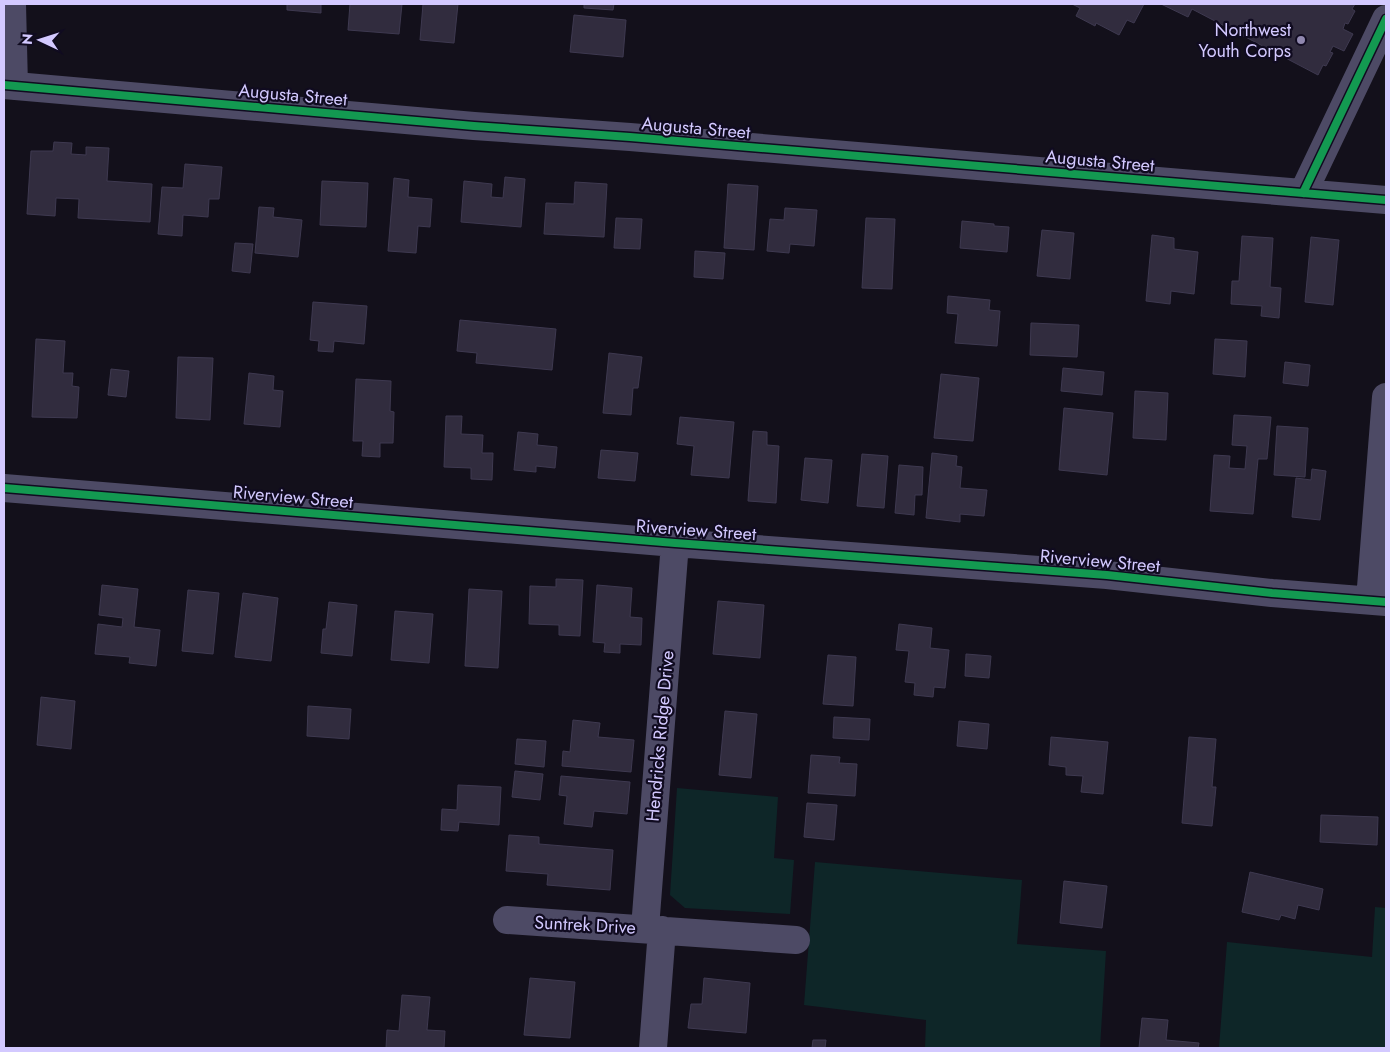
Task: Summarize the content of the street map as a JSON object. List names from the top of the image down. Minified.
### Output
{"streets":{"street":["Augusta Street","Riverview Street","Hendricks Ridge Drive","Suntrek Drive"]},"crossings":[["Riverview Street","Hendricks Ridge Drive"],["Hendricks Ridge Drive","Suntrek Drive"]],"places":["Northwest Youth Corps"],"north":"left"}
